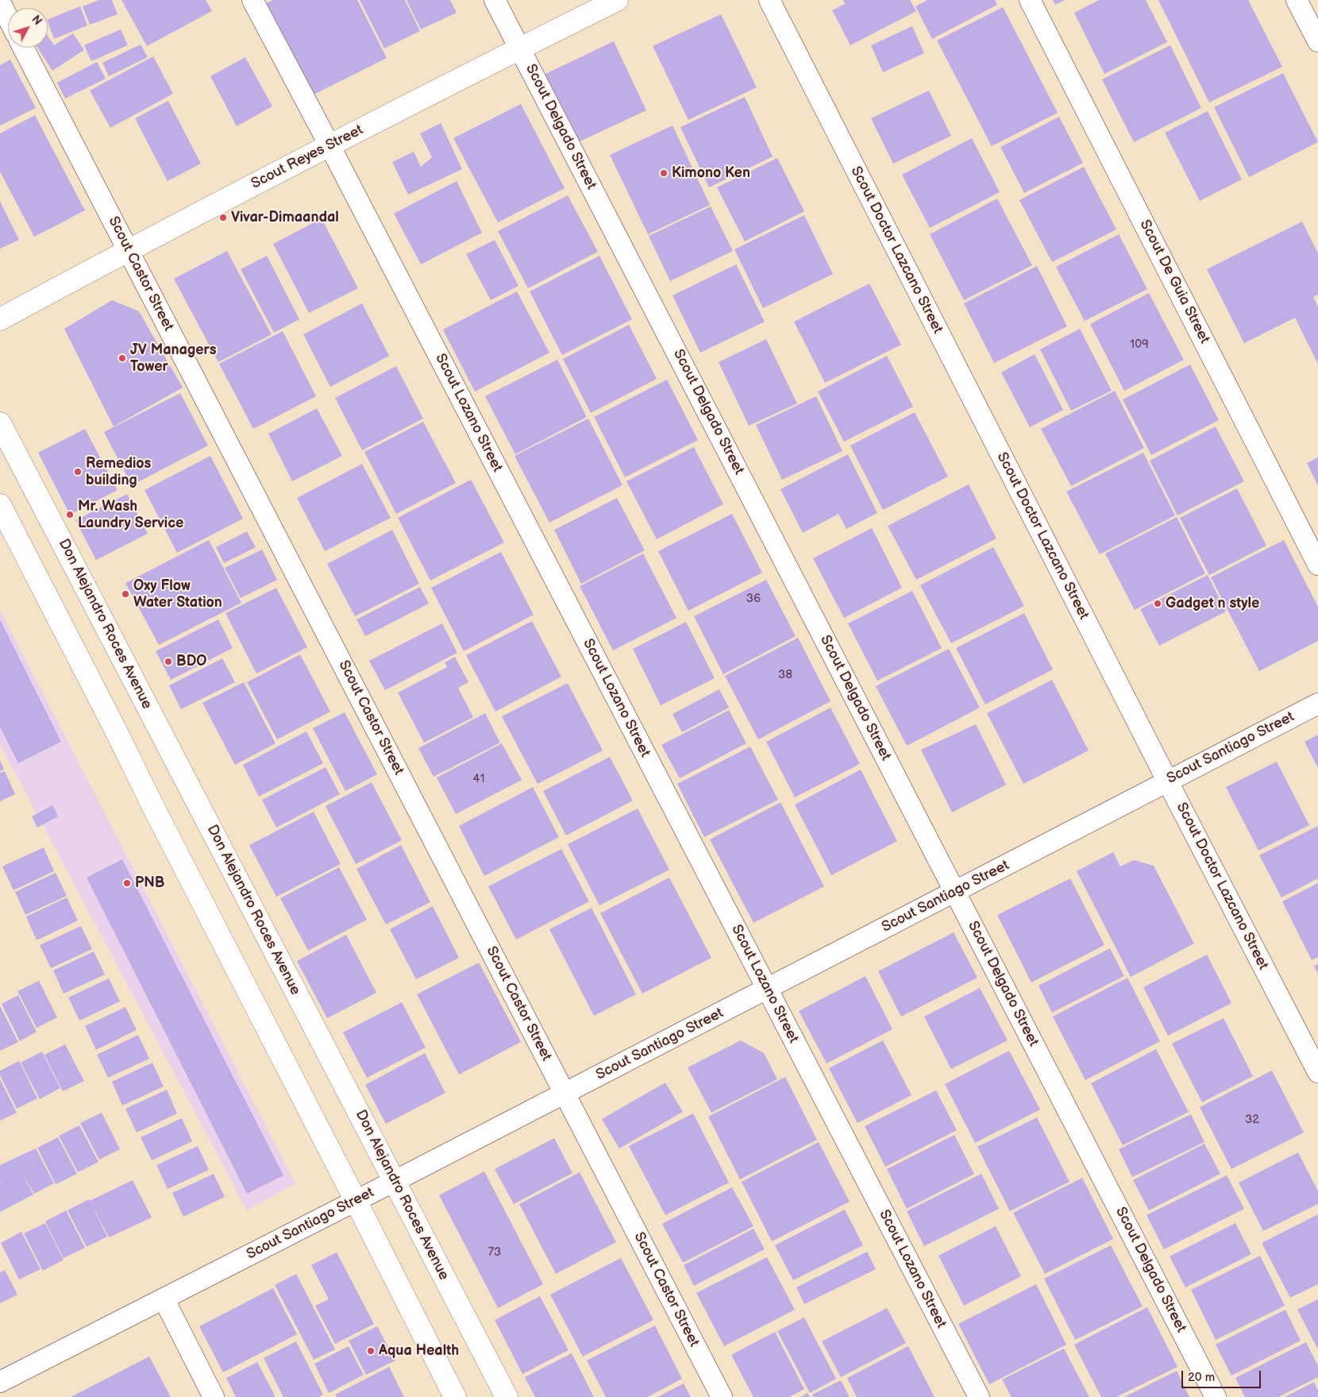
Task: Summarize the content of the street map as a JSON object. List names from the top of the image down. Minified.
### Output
{"streets":{"main road":["Scout Reyes Street","Don Alejandro Roces Avenue"],"street":["Scout Delgado Street","Scout Doctor Lazcano Street","Scout Castor Street","Scout De Guia Street","Scout Lozano Street","Scout Santiago Street"]},"crossings":[["Scout Delgado Street","Scout Reyes Street"],["Scout Delgado Street","Scout Santiago Street"],["Scout Reyes Street","Scout Castor Street"],["Scout Reyes Street","Scout Lozano Street"],["Scout Doctor Lazcano Street","Scout Santiago Street"],["Scout Castor Street","Scout Santiago Street"],["Scout Lozano Street","Scout Santiago Street"],["Don Alejandro Roces Avenue","Scout Santiago Street"]],"places":["Kimono Ken","Vivar-Dimaandal","JV Managers Tower","Remedios building","Mr. Wash Laundry Service","Oxy Flow Water Station","Gadget n style","BDO","PNB","Aqua Health"],"house_numbers":["109","36","38","41","32","73"],"scale_bar":"20 m","north":"top right"}
